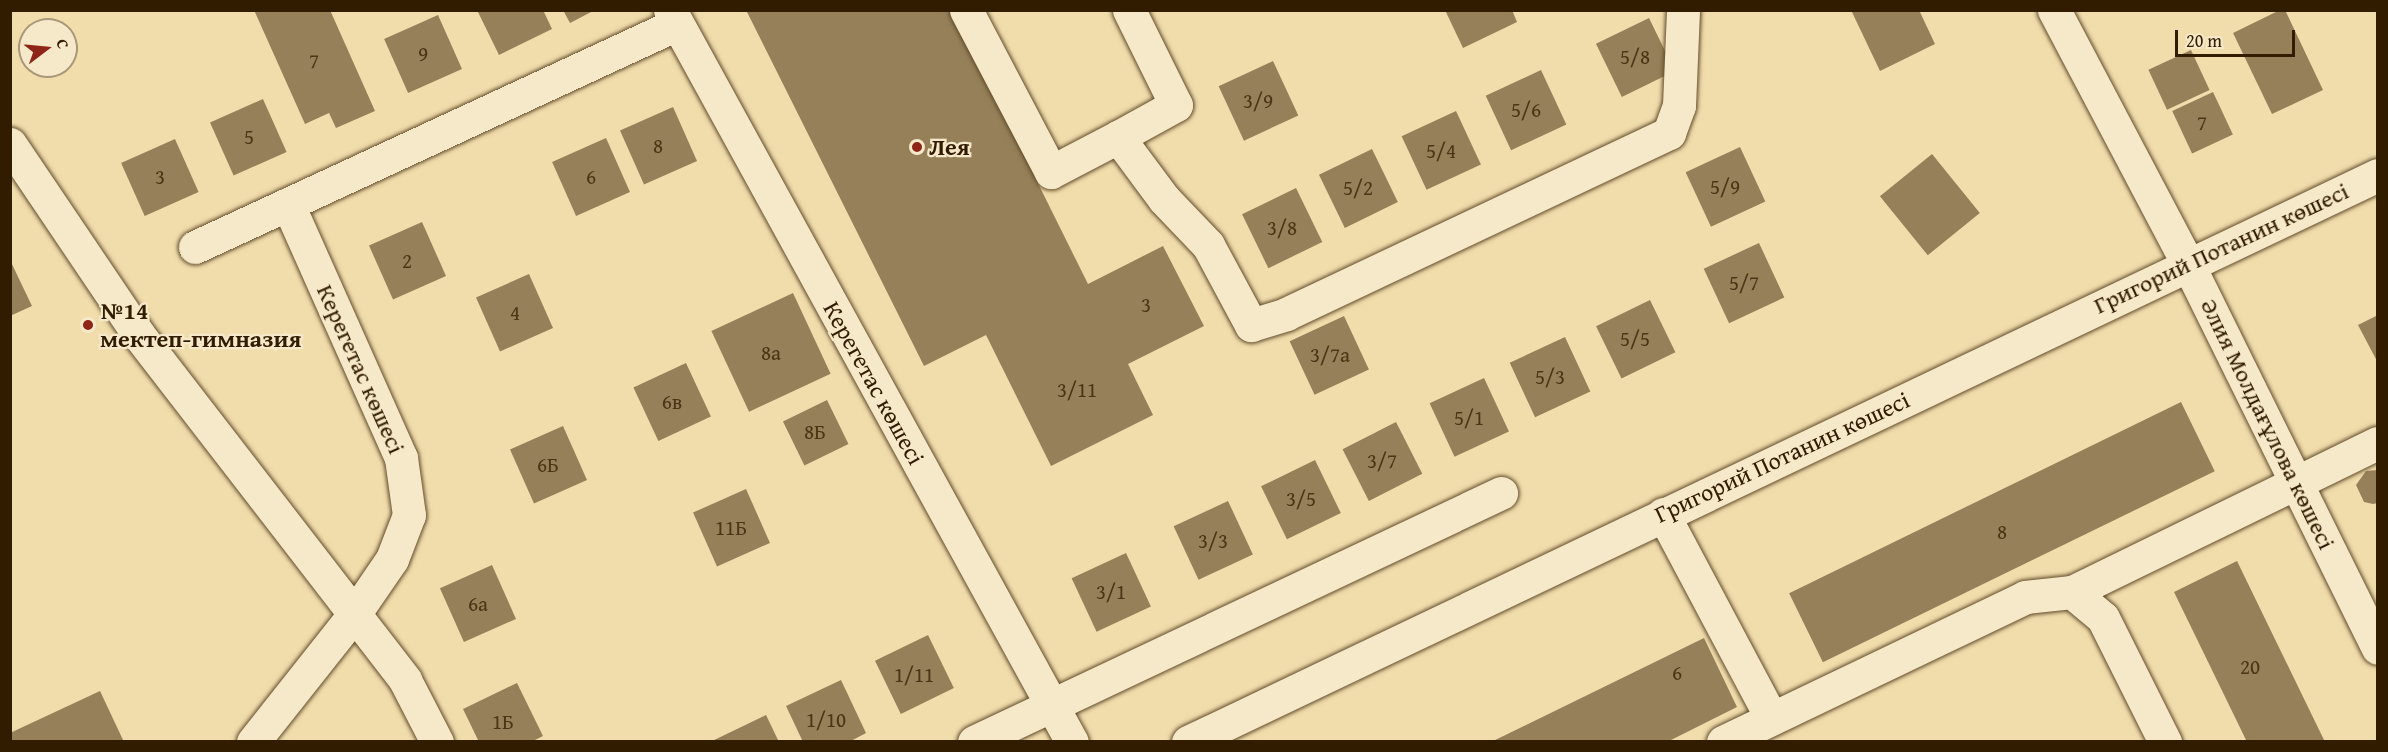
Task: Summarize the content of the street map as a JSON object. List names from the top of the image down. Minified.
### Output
{"streets":{"street":["Григорий Потанин көшесі","Керегетас көшесі","Әлия Молдағұлова көшесі"]},"crossings":[["Григорий Потанин көшесі","Әлия Молдағұлова көшесі"]],"places":["Лея","№14 мектеп-гимназия"],"house_numbers":["9","5/8","7","3/9","5/6","7","5","8","5/4","3","6","5/9","5/2","3/8","2","5/7","3","4","5/5","8а","3/7а","5/3","3/11","6в","5/1","8Б","3/7","6Б","3/5","11Б","8","3/3","3/1","6а","20","6","1/11","1/10","1Б"],"scale_bar":"20 m","north":"right"}
